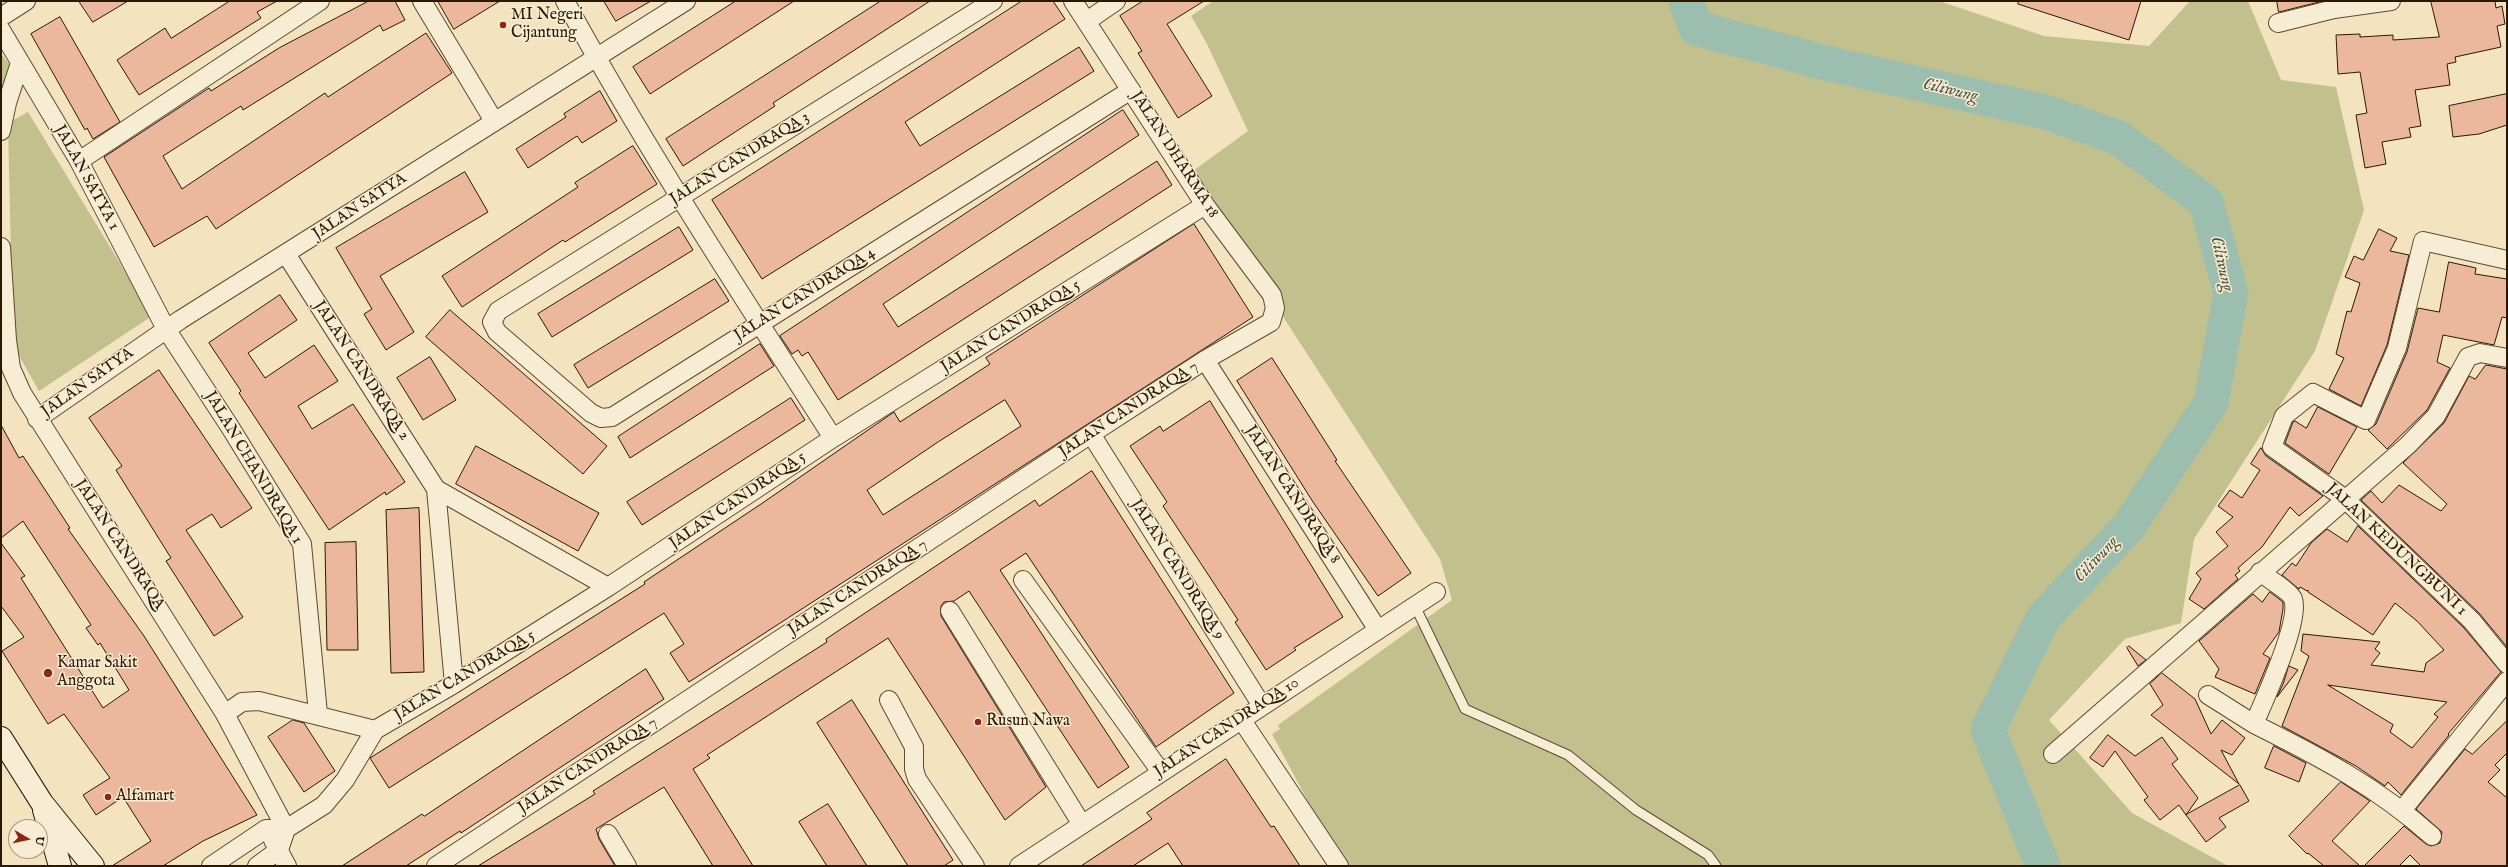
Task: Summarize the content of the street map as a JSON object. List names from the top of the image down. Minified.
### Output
{"streets":{"street":["JALAN DHARMA 18","JALAN CANDRAQA 3","JALAN SATYA 1","JALAN SATYA","JALAN CANDRAQA 4","JALAN CANDRAQA 5","JALAN CANDRAQA 2","JALAN CANDRAQA 7","JALAN CHANDRAQA 1","JALAN CANDRAQA 8","JALAN CANDRAQA","JALAN KEDUNGBUNI 1","JALAN CANDRAQA 9","JALAN CANDRAQA 10"]},"crossings":[["JALAN DHARMA 18","JALAN CANDRAQA 4"],["JALAN DHARMA 18","JALAN CANDRAQA 5"],["JALAN DHARMA 18","JALAN CANDRAQA 7"],["JALAN CANDRAQA 3","JALAN CANDRAQA 4"],["JALAN SATYA 1","JALAN SATYA"],["JALAN SATYA 1","JALAN CHANDRAQA 1"],["JALAN SATYA","JALAN CANDRAQA 2"],["JALAN SATYA","JALAN CHANDRAQA 1"],["JALAN SATYA","JALAN CANDRAQA"],["JALAN CANDRAQA 5","JALAN CANDRAQA 2"],["JALAN CANDRAQA 5","JALAN CANDRAQA"],["JALAN CANDRAQA 7","JALAN CANDRAQA 8"],["JALAN CANDRAQA 7","JALAN CANDRAQA 9"],["JALAN CANDRAQA 8","JALAN CANDRAQA 10"],["JALAN CANDRAQA 9","JALAN CANDRAQA 10"]],"water":["Ciliwung"],"places":["MI Negeri Cijantung","Kamar Sakit Anggota","Rusun Nawa","Alfamart"],"north":"right"}
